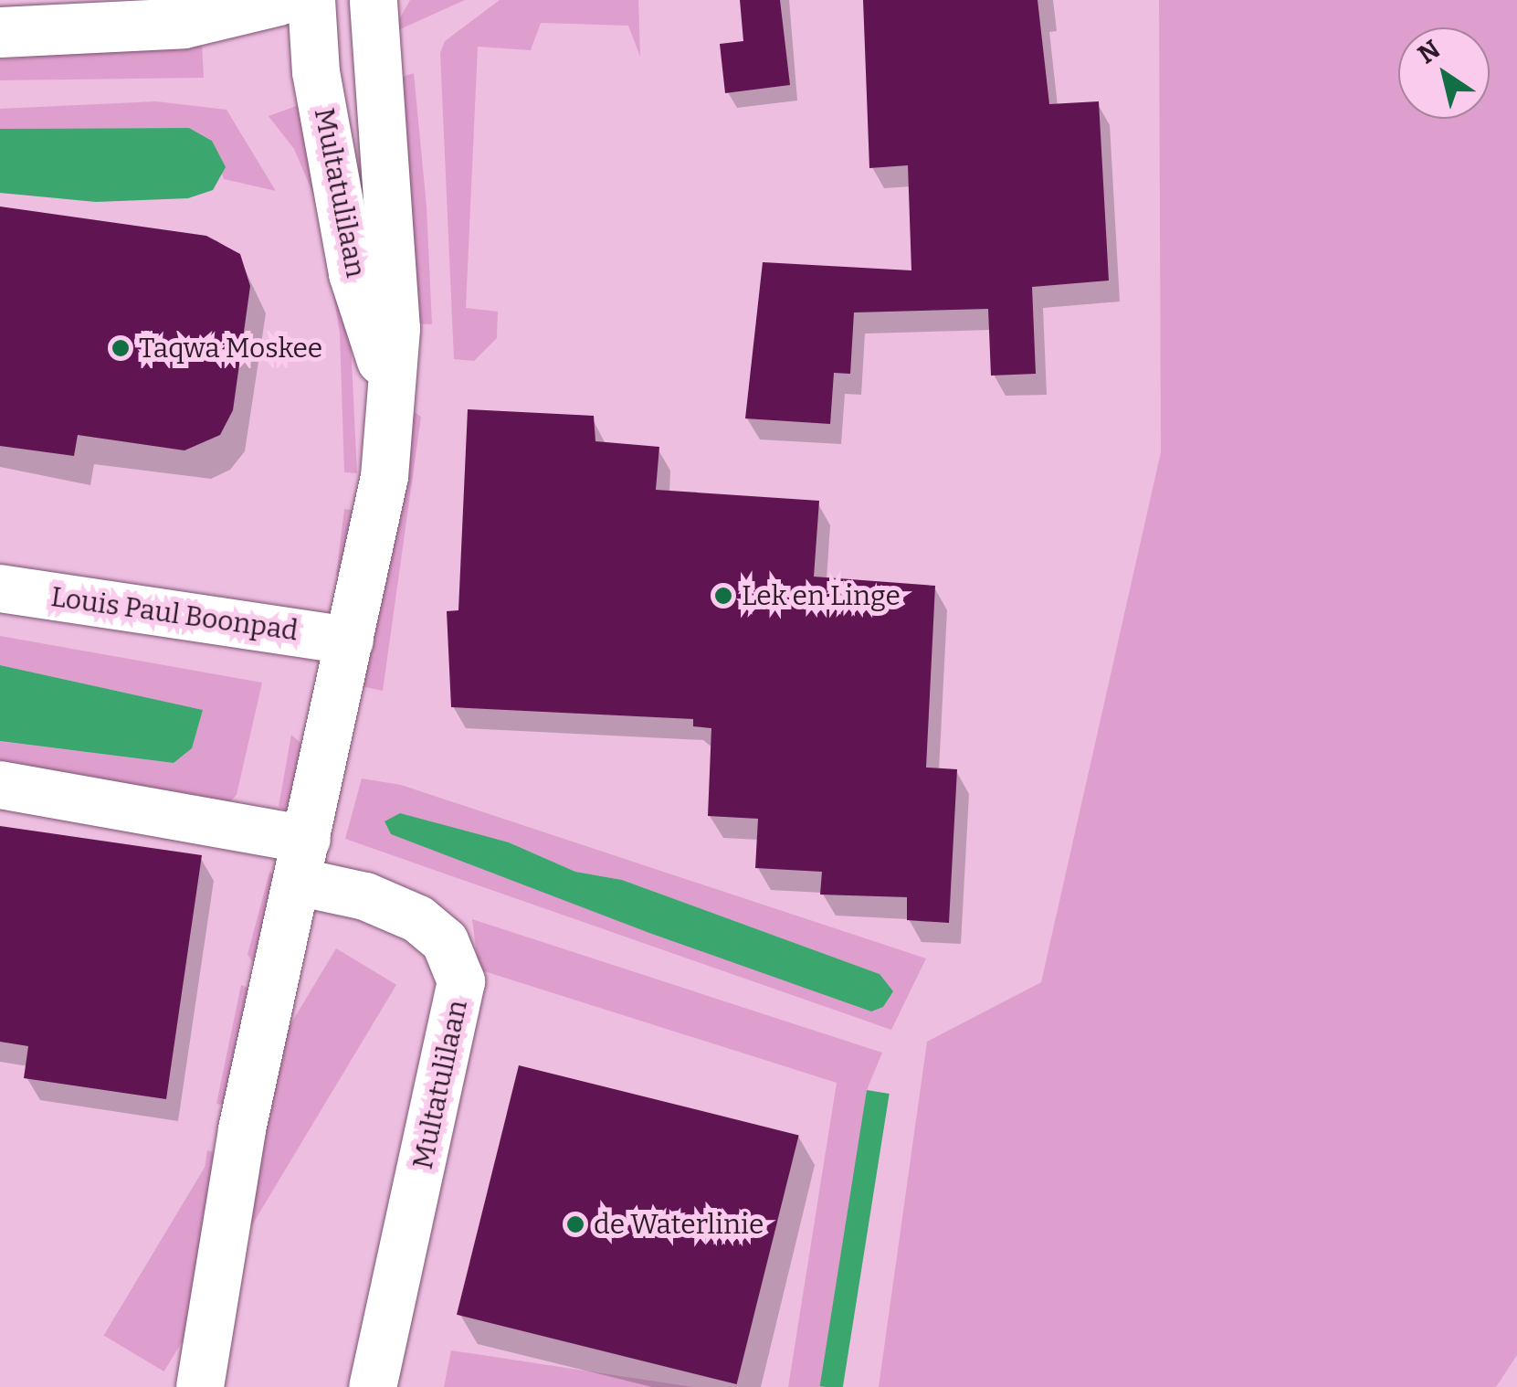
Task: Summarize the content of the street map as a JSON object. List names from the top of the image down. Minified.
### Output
{"streets":{"street":["Multatulilaan","Louis Paul Boonpad"]},"crossings":[["Multatulilaan","Louis Paul Boonpad"]],"places":["Taqwa Moskee","Lek en Linge","de Waterlinie"],"north":"top left"}
